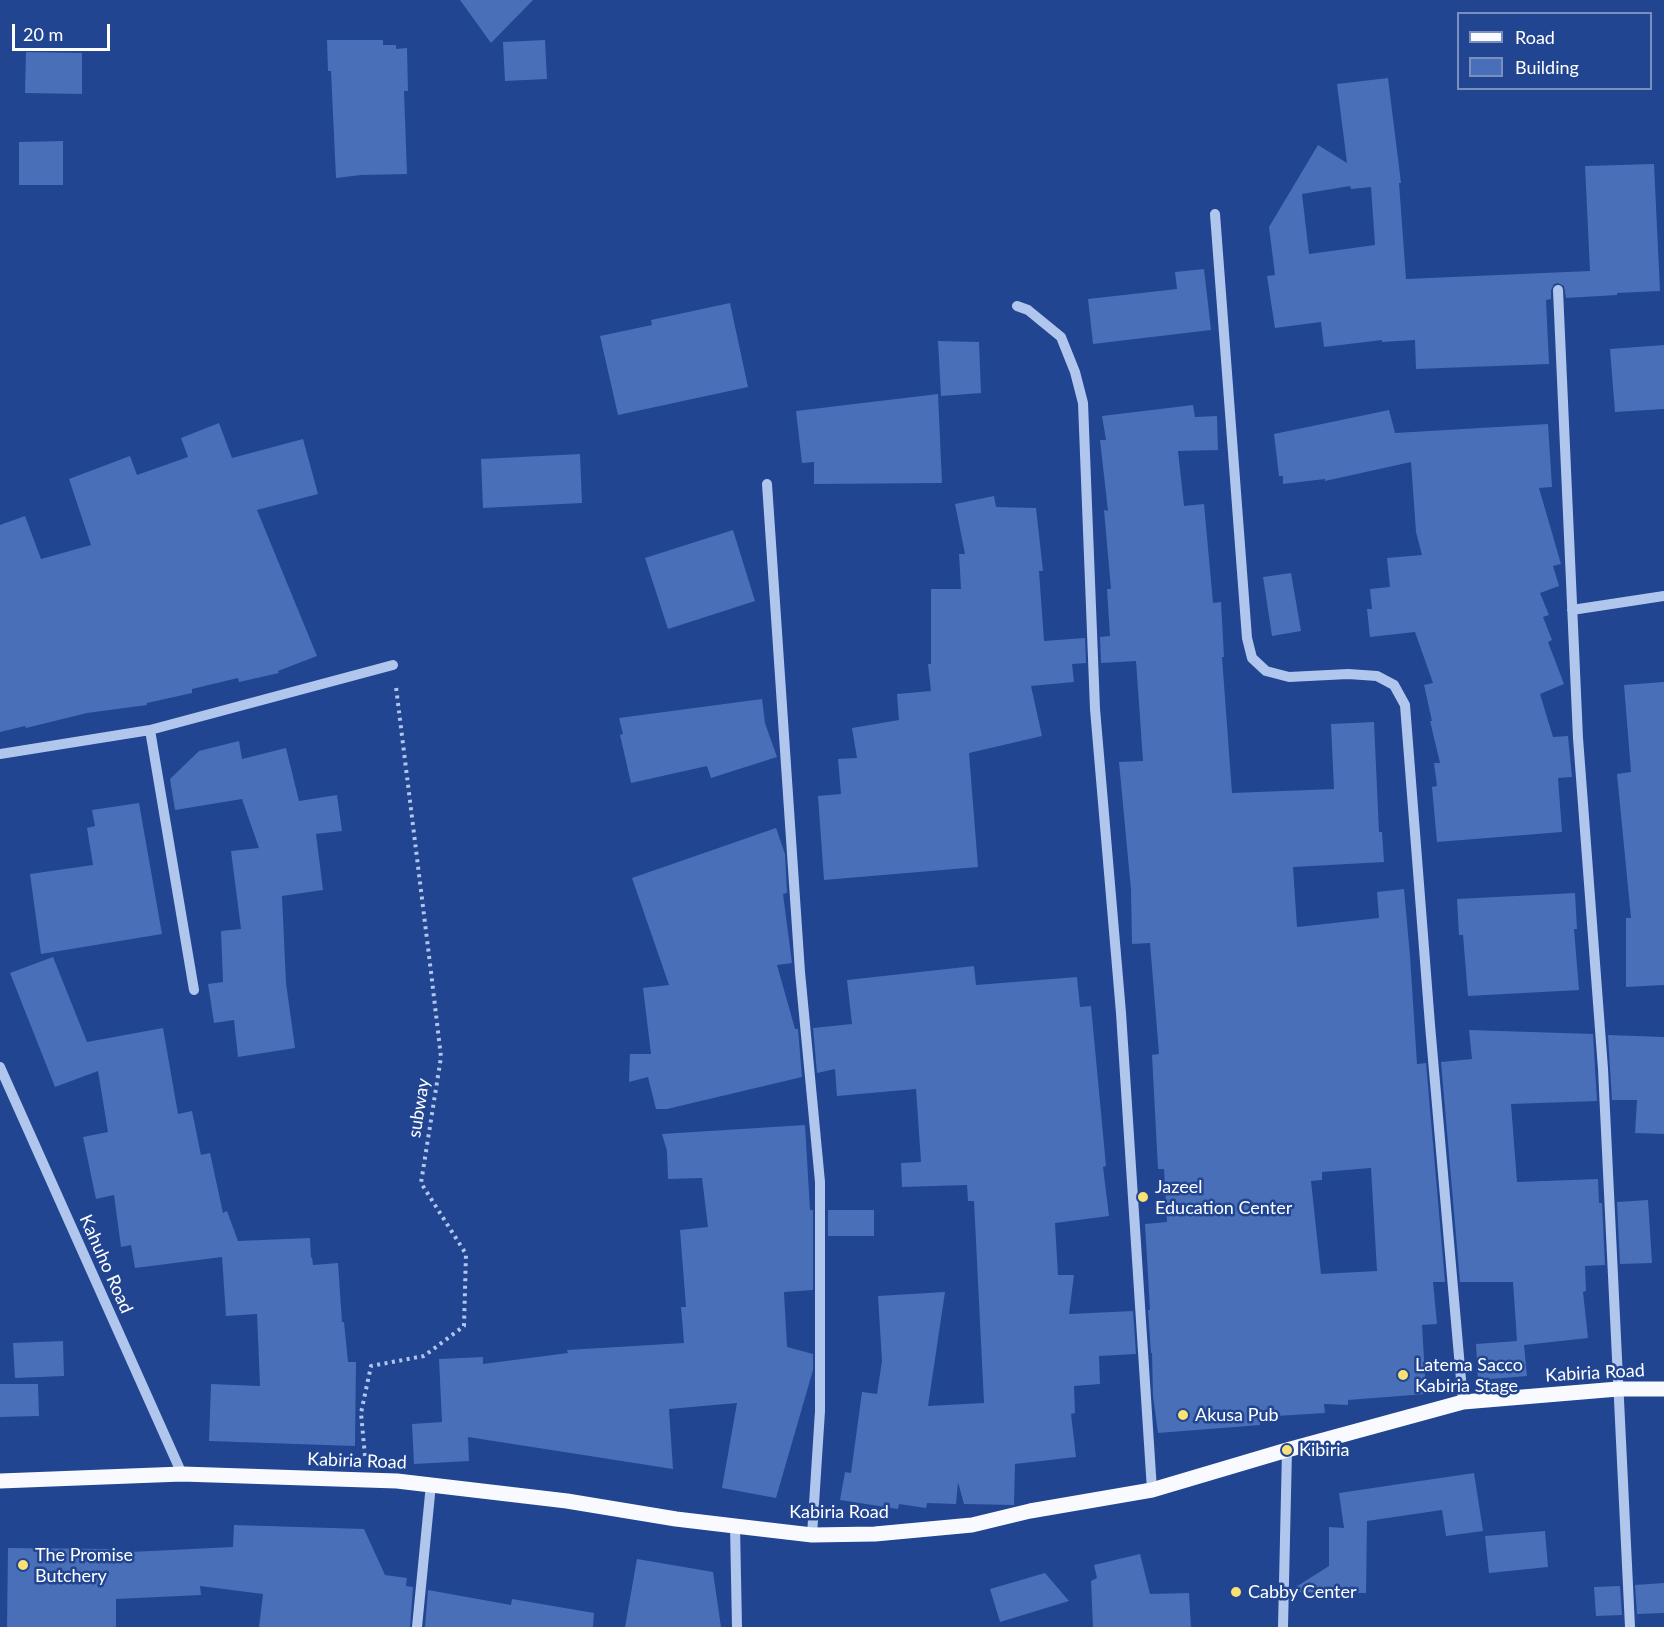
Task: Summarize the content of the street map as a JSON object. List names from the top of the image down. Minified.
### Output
{"streets":{"main road":["Kabiria Road"],"street":["Kahuho Road"],"path":["subway"]},"crossings":[["subway","Kabiria Road"],["Kahuho Road","Kabiria Road"]],"places":["Jazeel Education Center","Latema Sacco Kabiria Stage","Akusa Pub","Kibiria","The Promise Butchery","Cabby Center"],"legend":["Road","Building"],"scale_bar":"20 m"}
